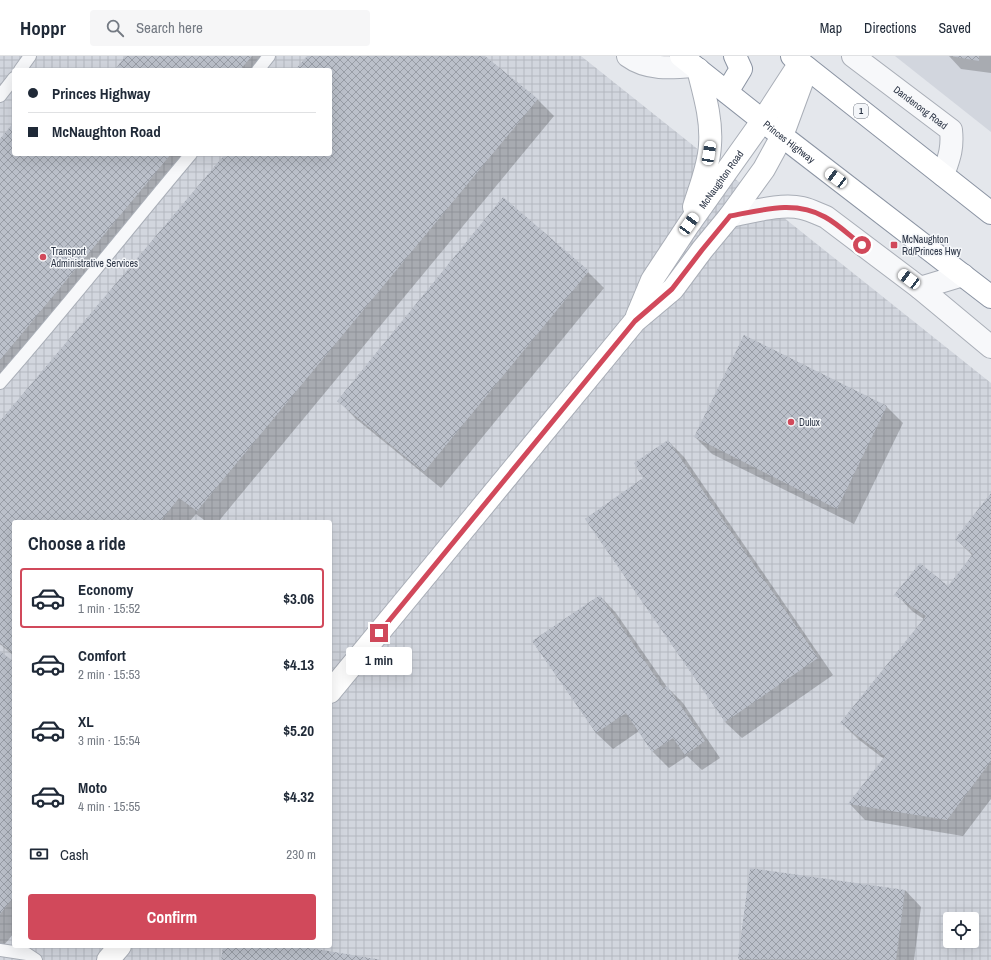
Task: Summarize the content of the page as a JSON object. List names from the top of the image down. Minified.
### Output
{"streets":{"main road":["1","Princes Highway","McNaughton Road"],"street":["Dandenong Road"]},"crossings":[["Dandenong Road","1"],["1","McNaughton Road"],["Princes Highway","McNaughton Road"]],"places":{"transit":["McNaughton Rd/Princes Hwy"],"other":["Transport Administrative Services","Dulux"]},"page":{"header":"Hoppr","search":"Search here","nav":["Map","Directions","Saved"],"banner":["Princes Highway","McNaughton Road"],"heading":"Choose a ride","list":[{"name":"Economy","note":"1 min · 15:52","value":"$3.06"},{"name":"Comfort","note":"2 min · 15:53","value":"$4.13"},{"name":"XL","note":"3 min · 15:54","value":"$5.20"},{"name":"Moto","note":"4 min · 15:55","value":"$4.32"}],"bubble":"1 min","pay":["Cash","230 m"],"buttons":"Confirm"}}
